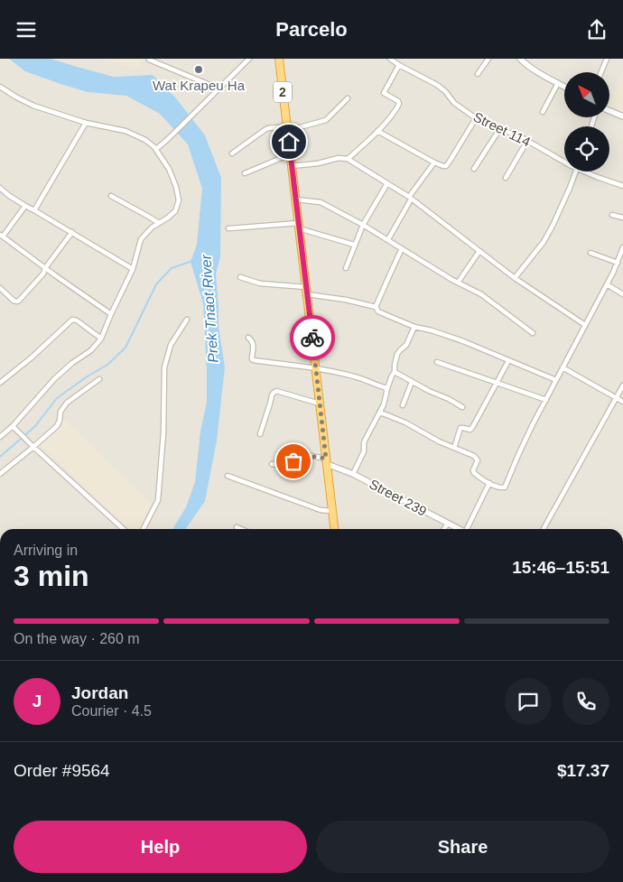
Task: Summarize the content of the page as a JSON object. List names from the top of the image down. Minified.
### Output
{"streets":{"highway":["2"],"street":["Street 114","Street 239"]},"crossings":[["2","Street 239"]],"water":["Prek Tnaot River"],"places":["Wat Krapeu Ha"],"north":"top left","page":{"header":"Parcelo","heading":["3 min","Arriving in","15:46–15:51"],"panel":["Jordan","Courier · 4.5","Order #9564","$17.37"],"bar":"On the way · 260 m","round":"J","buttons":["Help","Share"]}}
